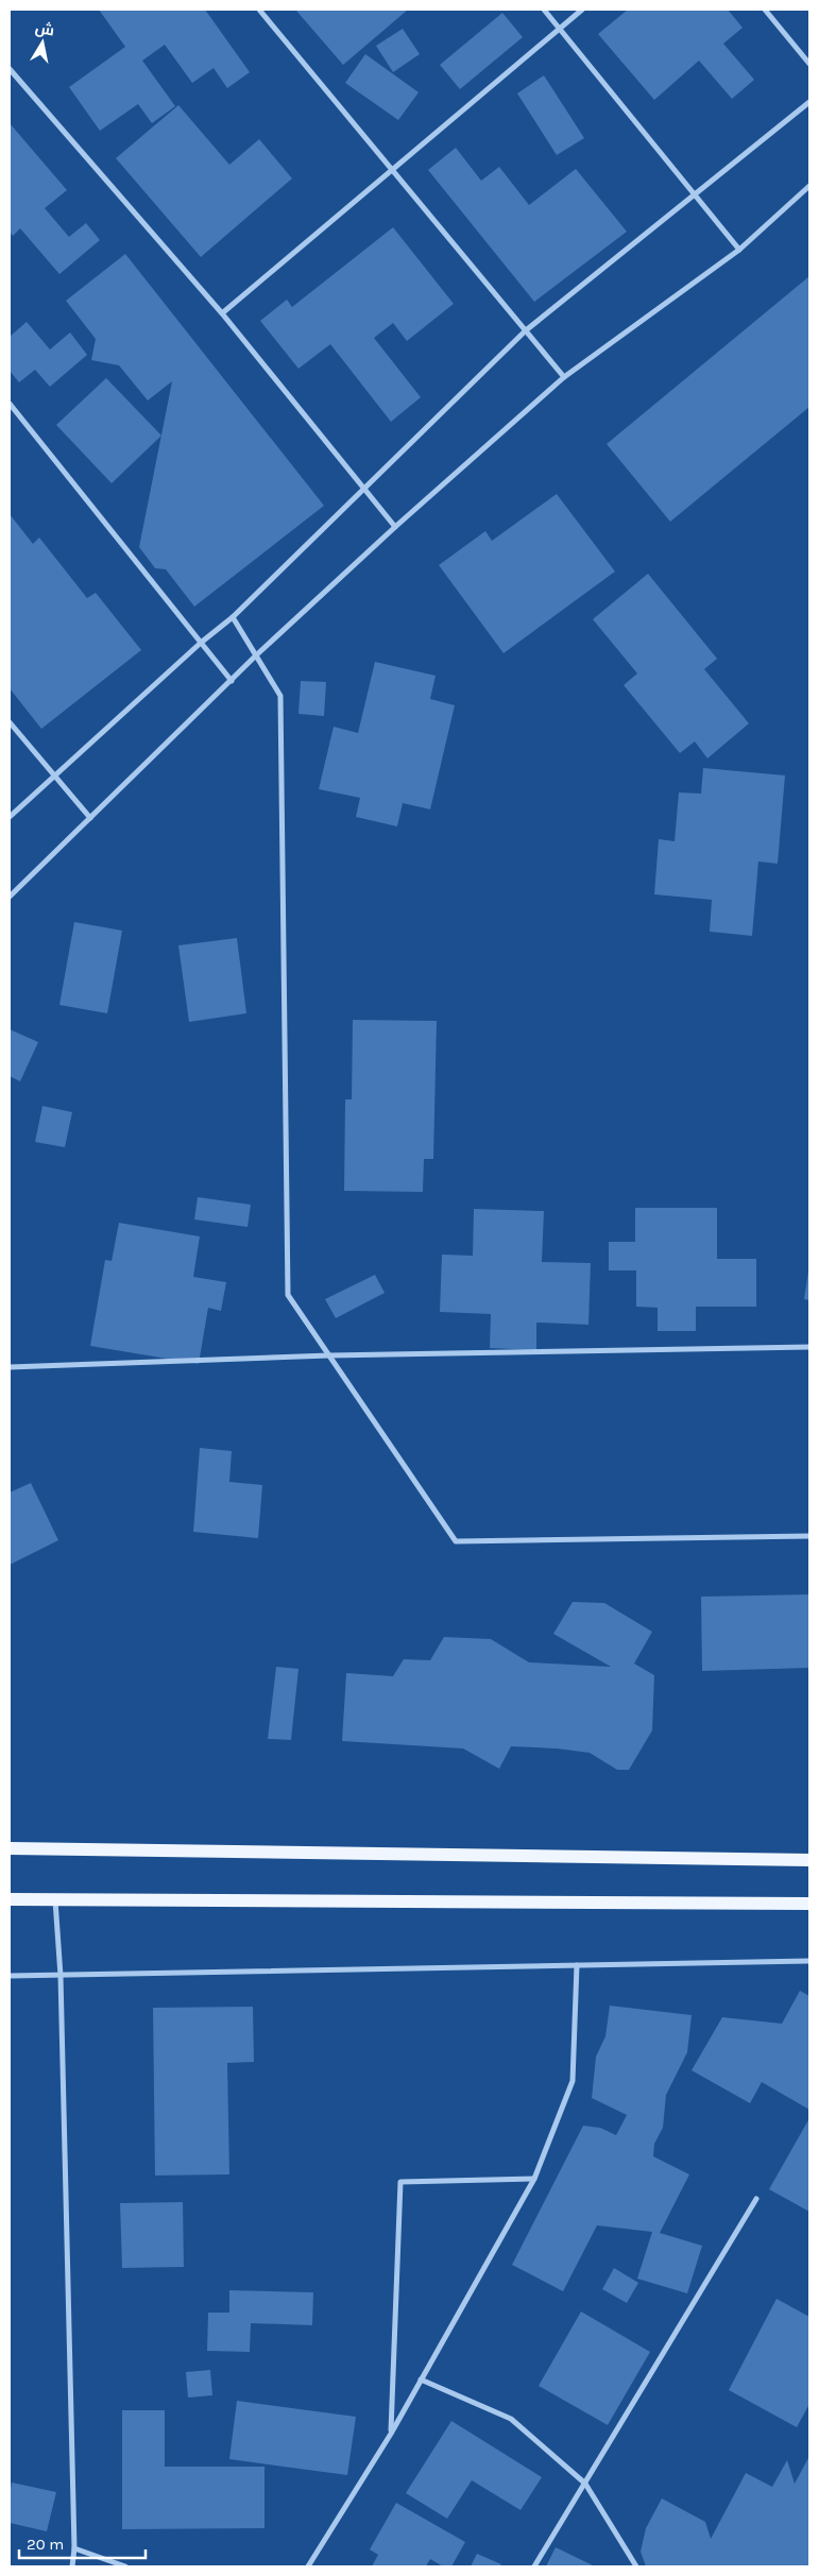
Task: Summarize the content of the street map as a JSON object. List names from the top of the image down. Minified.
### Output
{"scale_bar":"20 m","north":"top"}
